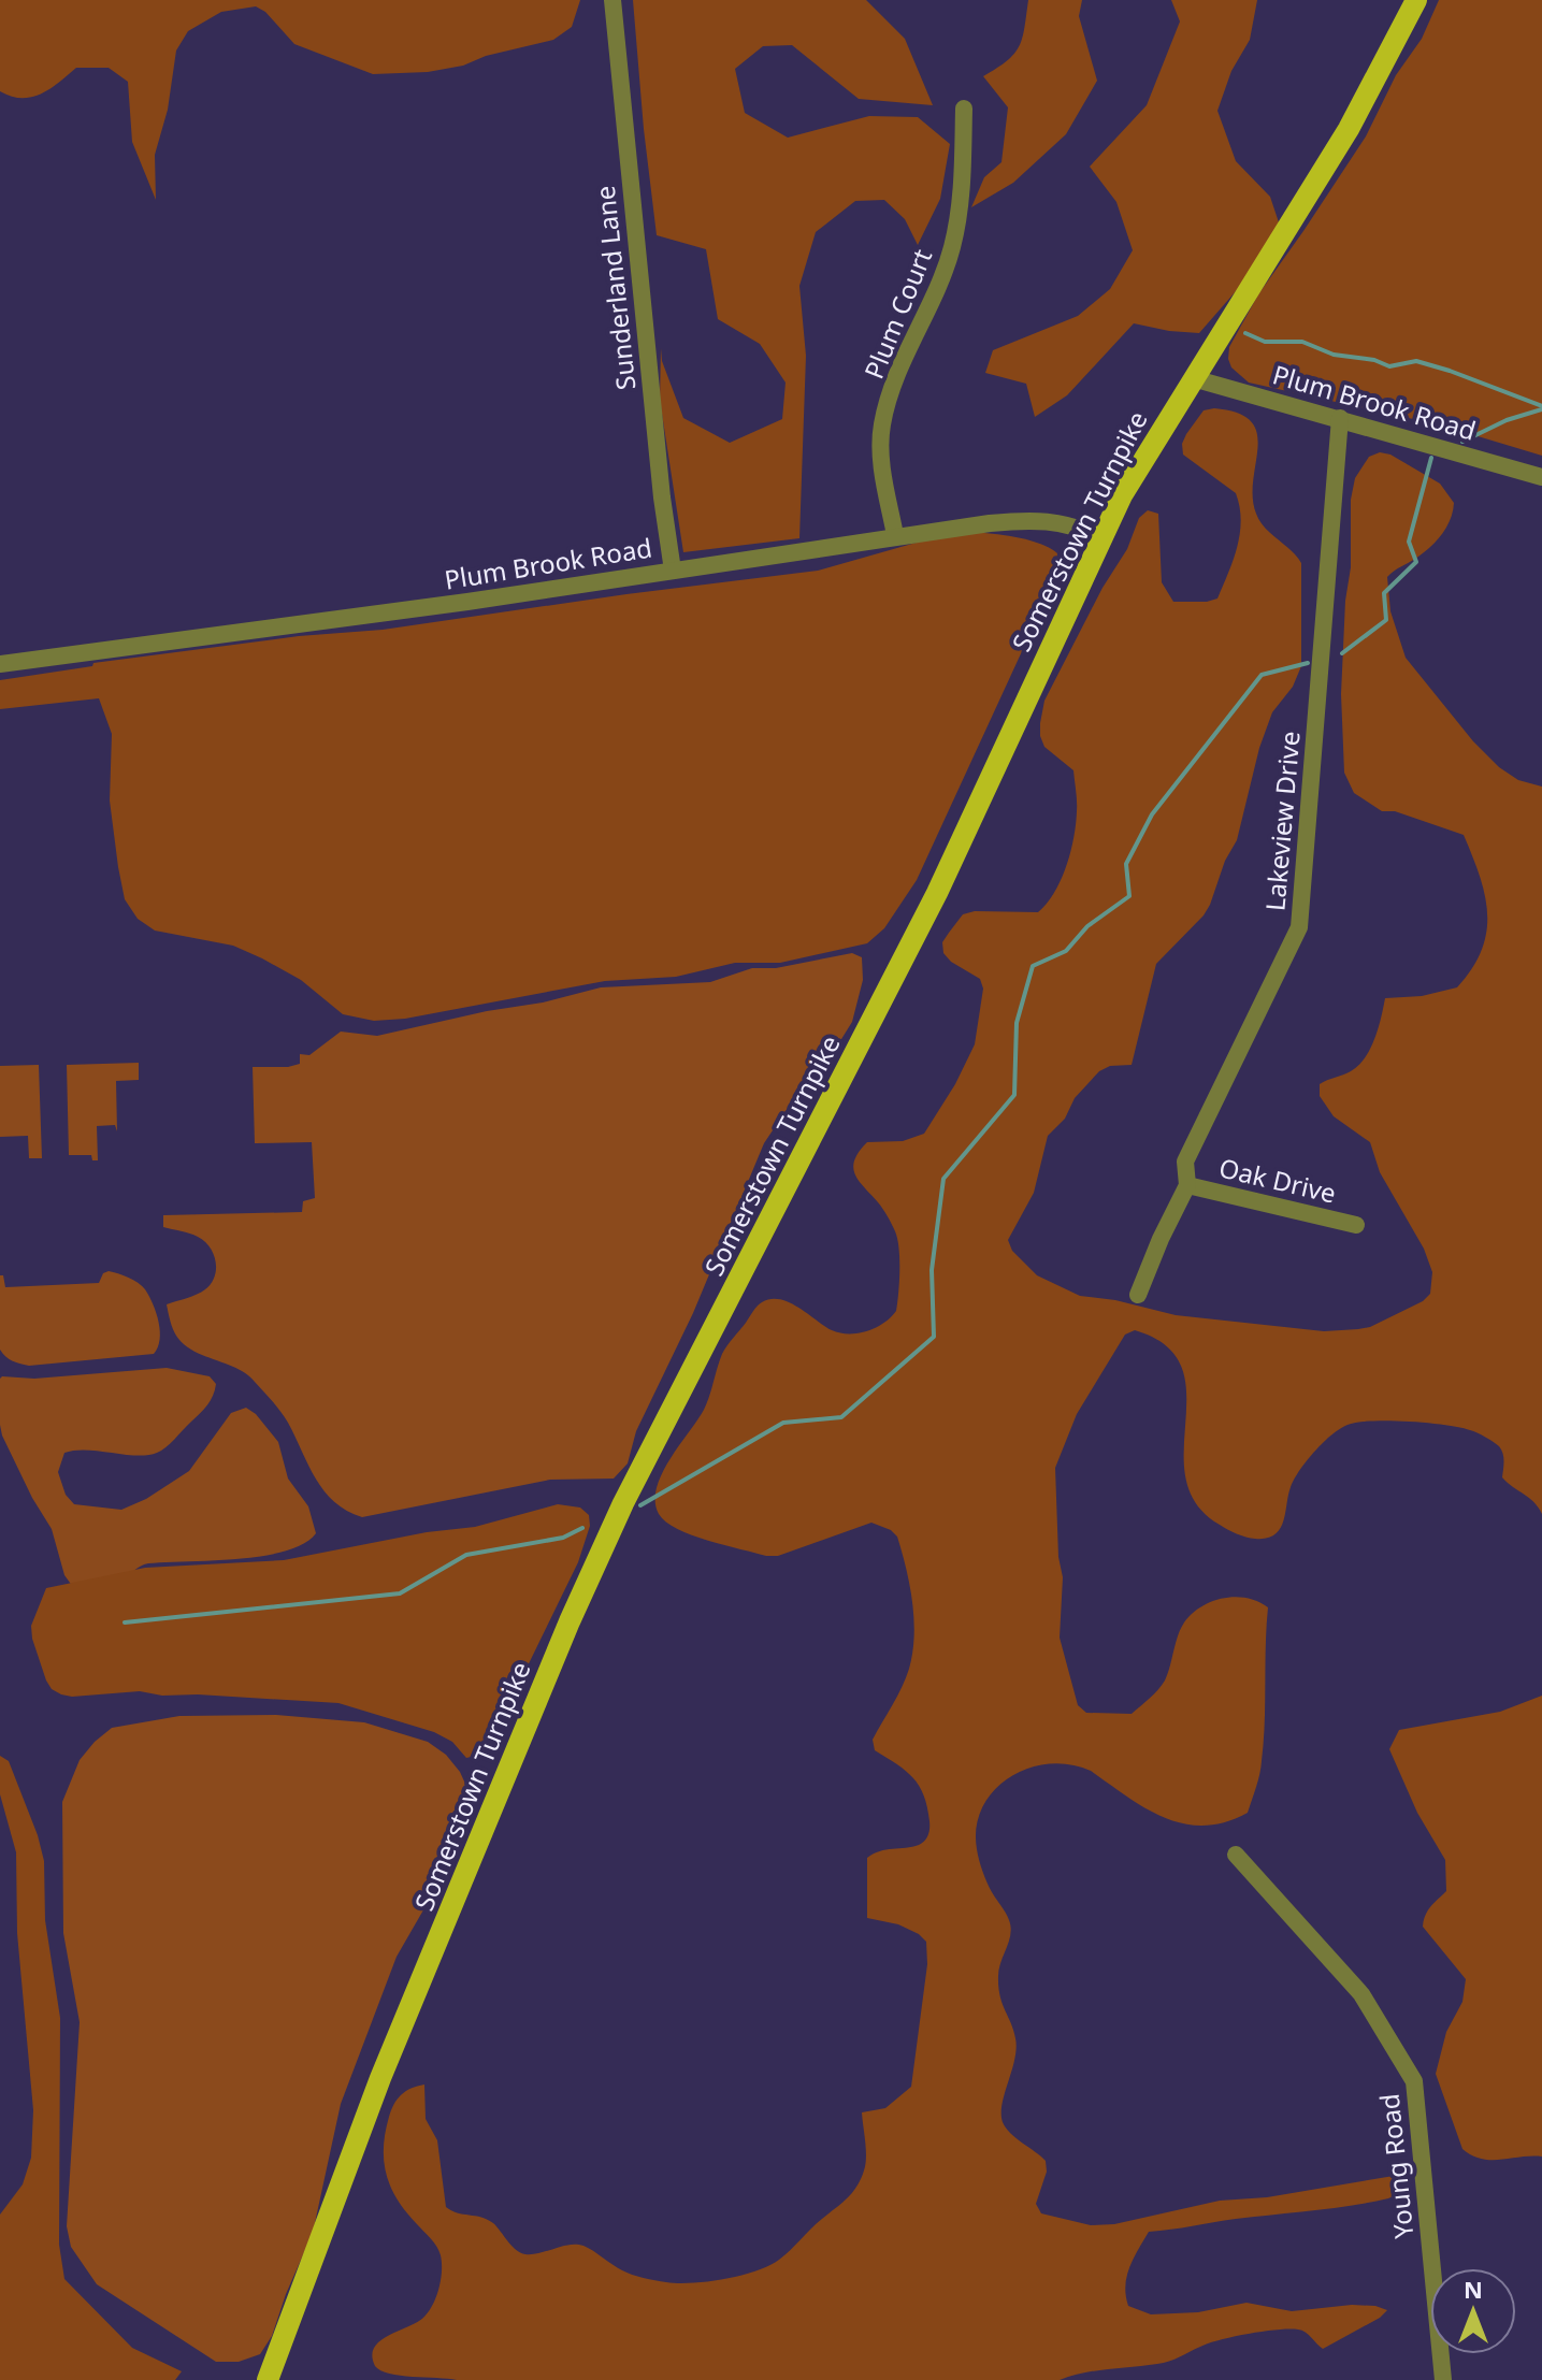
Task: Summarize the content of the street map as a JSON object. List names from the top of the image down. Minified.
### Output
{"streets":{"main road":["Somerstown Turnpike"],"street":["Sunderland Lane","Plum Court","Plum Brook Road","Lakeview Drive","Oak Drive","Young Road"]},"crossings":[["Sunderland Lane","Plum Brook Road"],["Plum Court","Plum Brook Road"],["Plum Brook Road","Somerstown Turnpike"],["Plum Brook Road","Lakeview Drive"],["Lakeview Drive","Oak Drive"]],"north":"top"}
